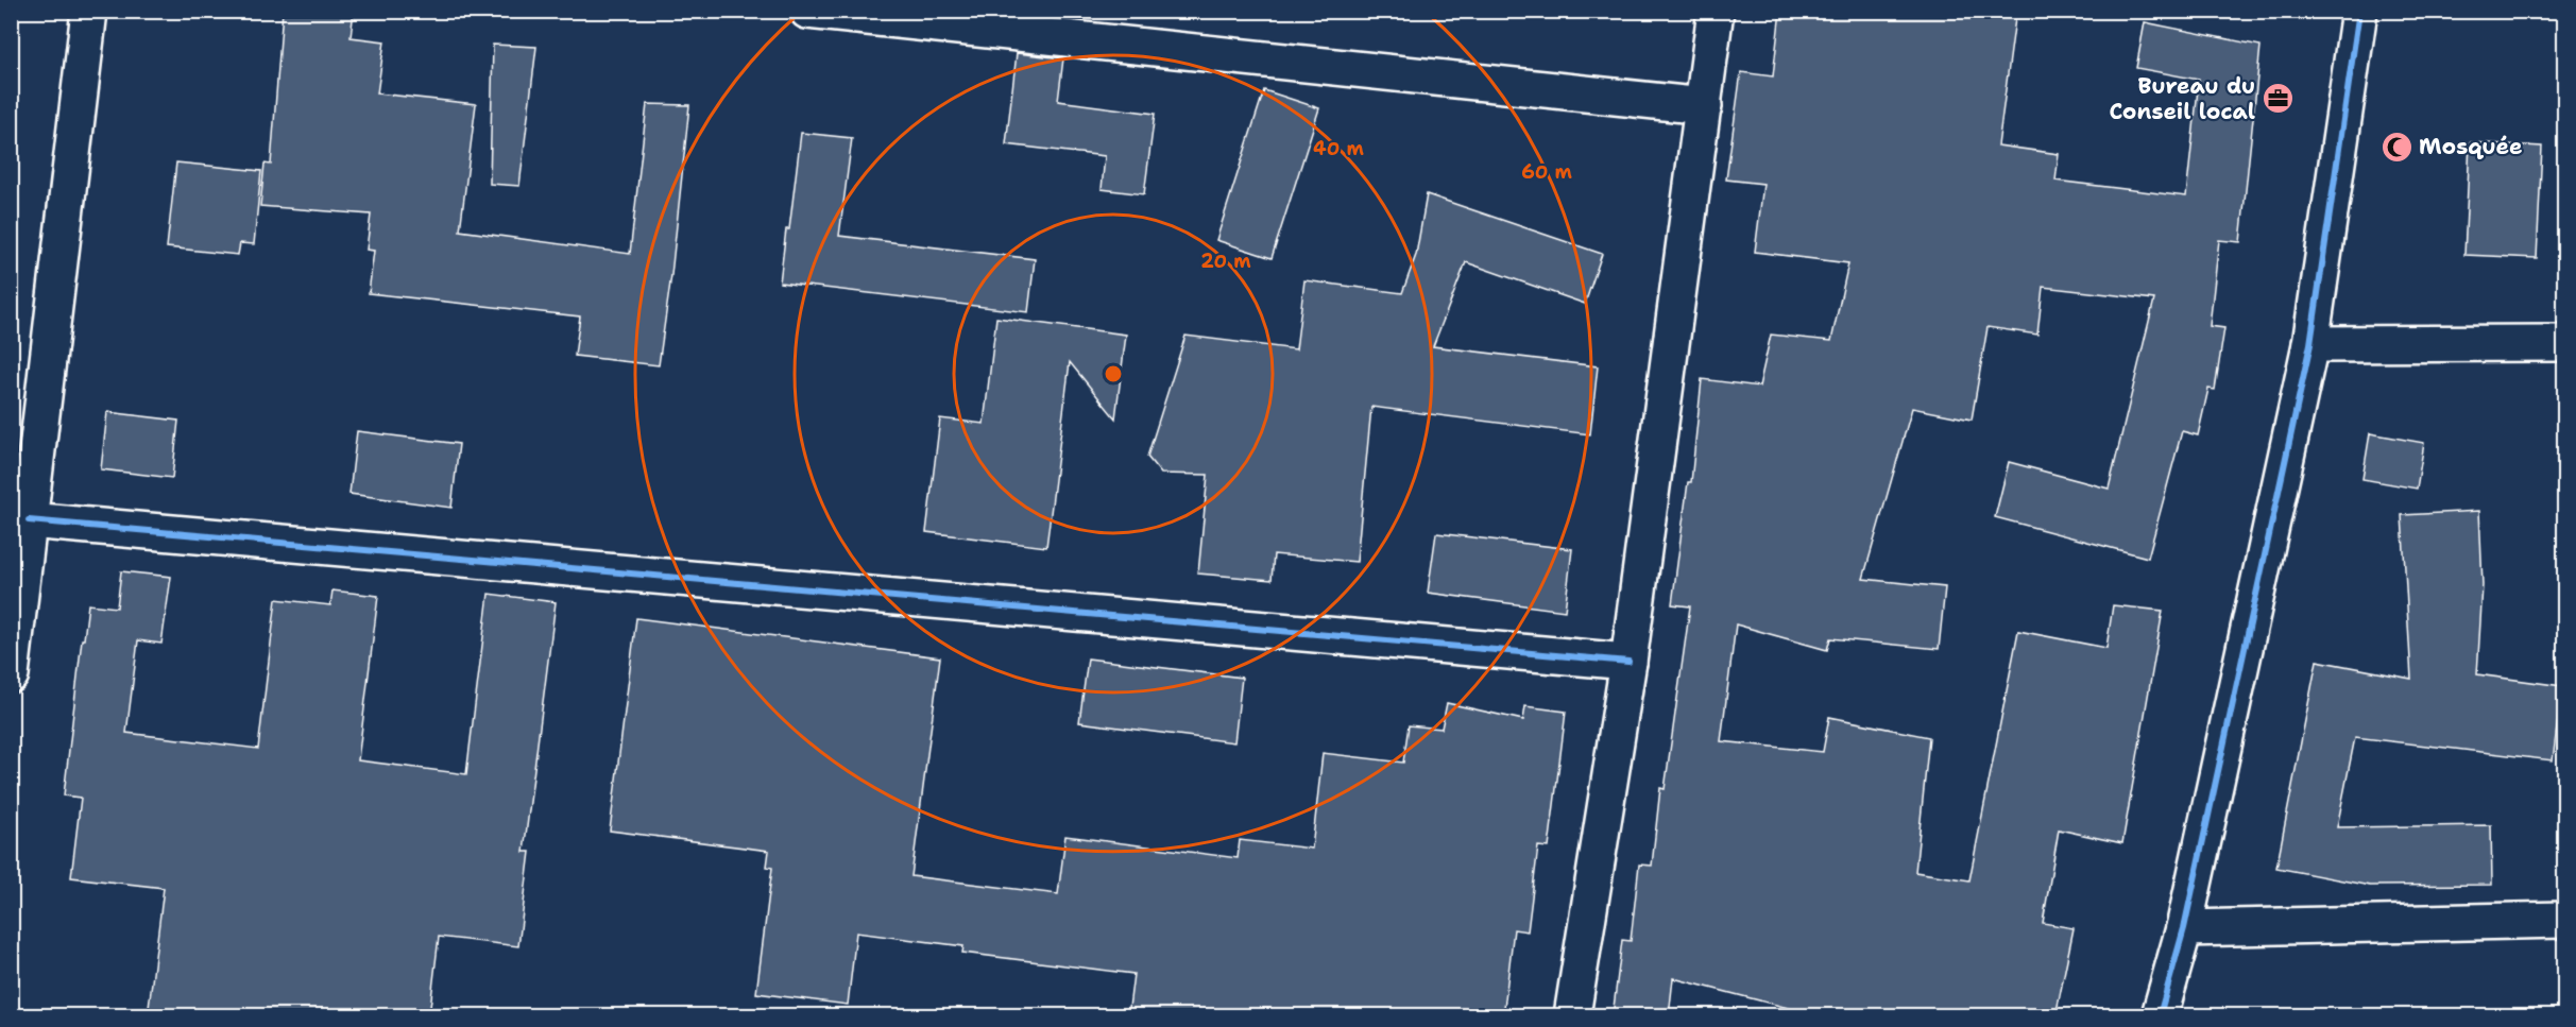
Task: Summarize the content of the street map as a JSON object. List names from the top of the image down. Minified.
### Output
{"places":{"office":["Bureau du Conseil local"],"mosque":["Mosquée"]},"rings":["40 m","60 m","20 m"]}
